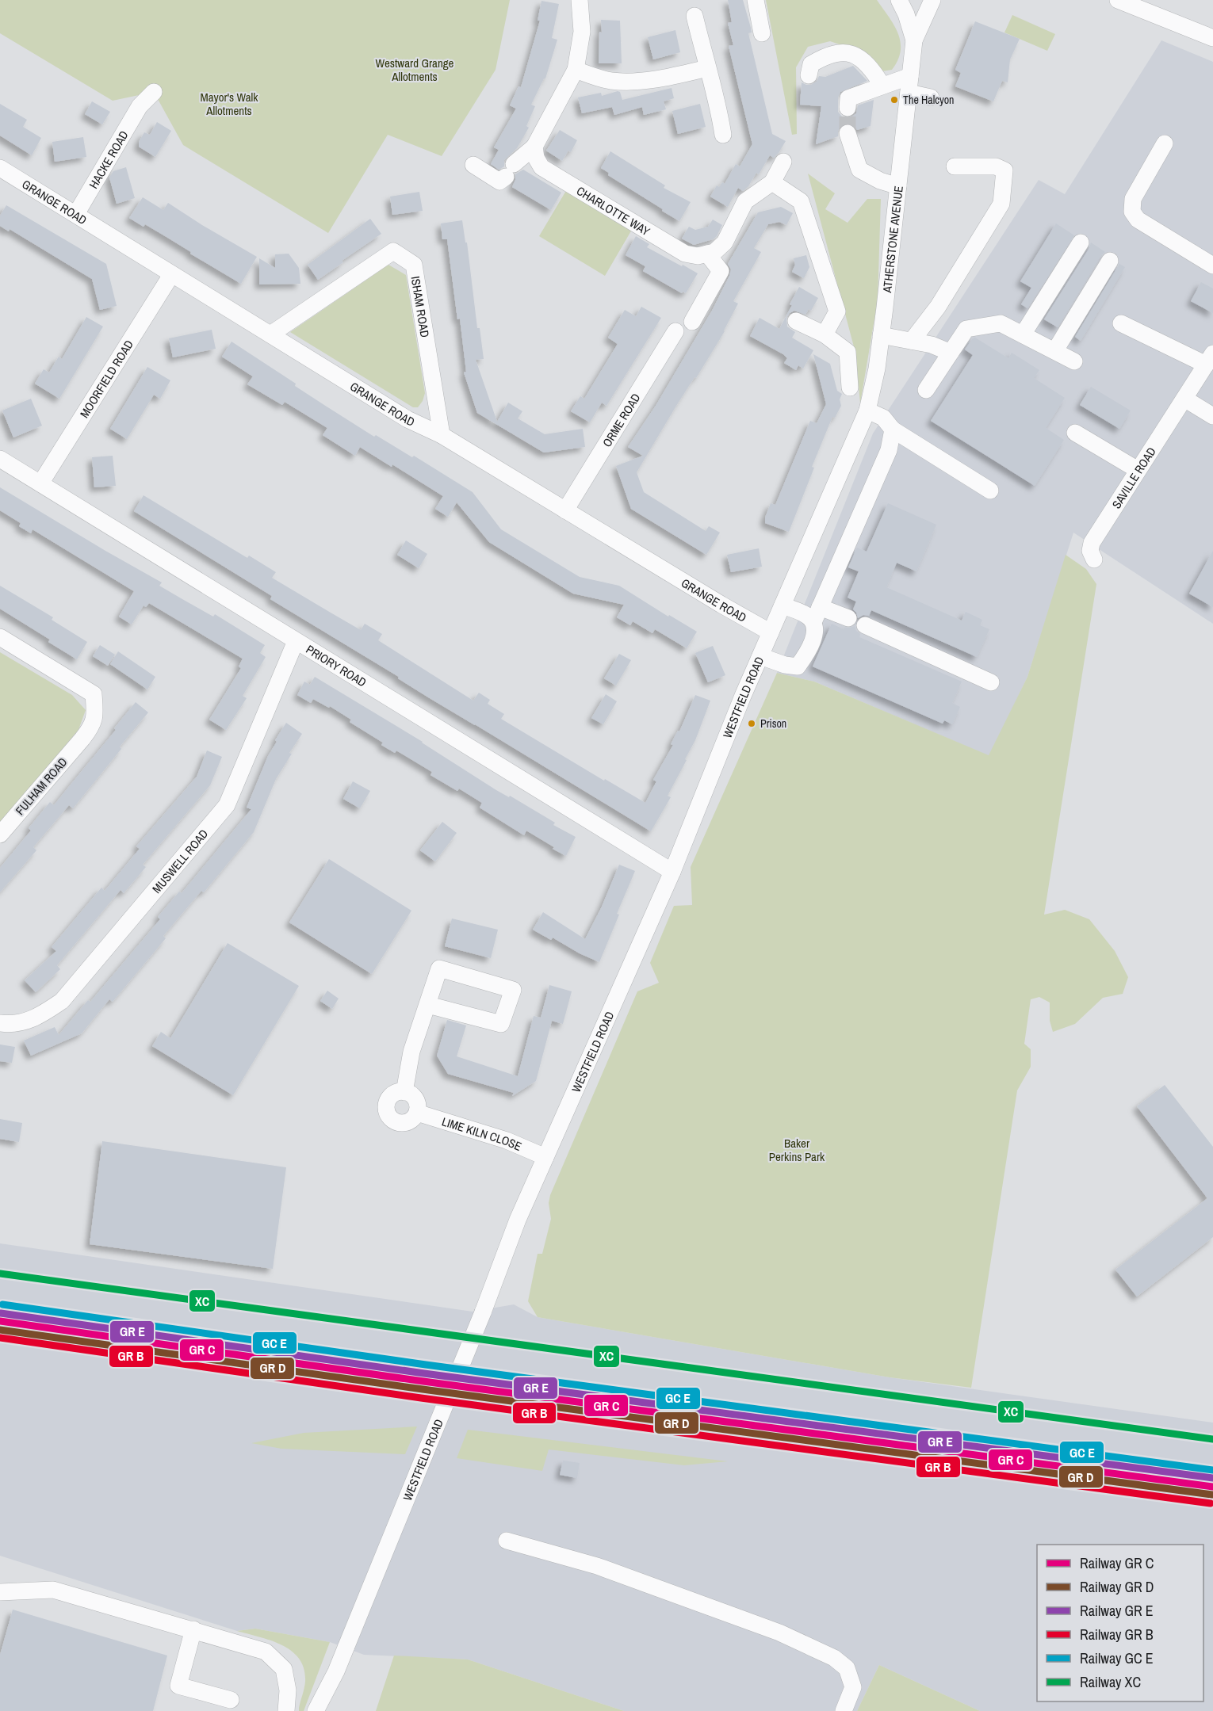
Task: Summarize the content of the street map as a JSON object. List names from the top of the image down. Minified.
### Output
{"streets":{"street":["HACKE ROAD","GRANGE ROAD","CHARLOTTE WAY","ATHERSTONE AVENUE","ISHAM ROAD","MOORFIELD ROAD","ORME ROAD","SAVILLE ROAD","PRIORY ROAD","WESTFIELD ROAD","FULHAM ROAD","MUSWELL ROAD","LIME KILN CLOSE"]},"crossings":[["HACKE ROAD","GRANGE ROAD"],["GRANGE ROAD","ISHAM ROAD"],["GRANGE ROAD","MOORFIELD ROAD"],["GRANGE ROAD","ORME ROAD"],["GRANGE ROAD","WESTFIELD ROAD"],["ATHERSTONE AVENUE","WESTFIELD ROAD"],["MOORFIELD ROAD","PRIORY ROAD"],["PRIORY ROAD","WESTFIELD ROAD"],["PRIORY ROAD","MUSWELL ROAD"],["WESTFIELD ROAD","LIME KILN CLOSE"]],"parks":["Westward Grange Allotments","Mayor's Walk Allotments","Baker Perkins Park"],"places":["The Halcyon","Prison"],"lines":["rail line XC"],"legend":["Railway GR C","Railway GR D","Railway GR E","Railway GR B","Railway GC E","Railway XC"]}
